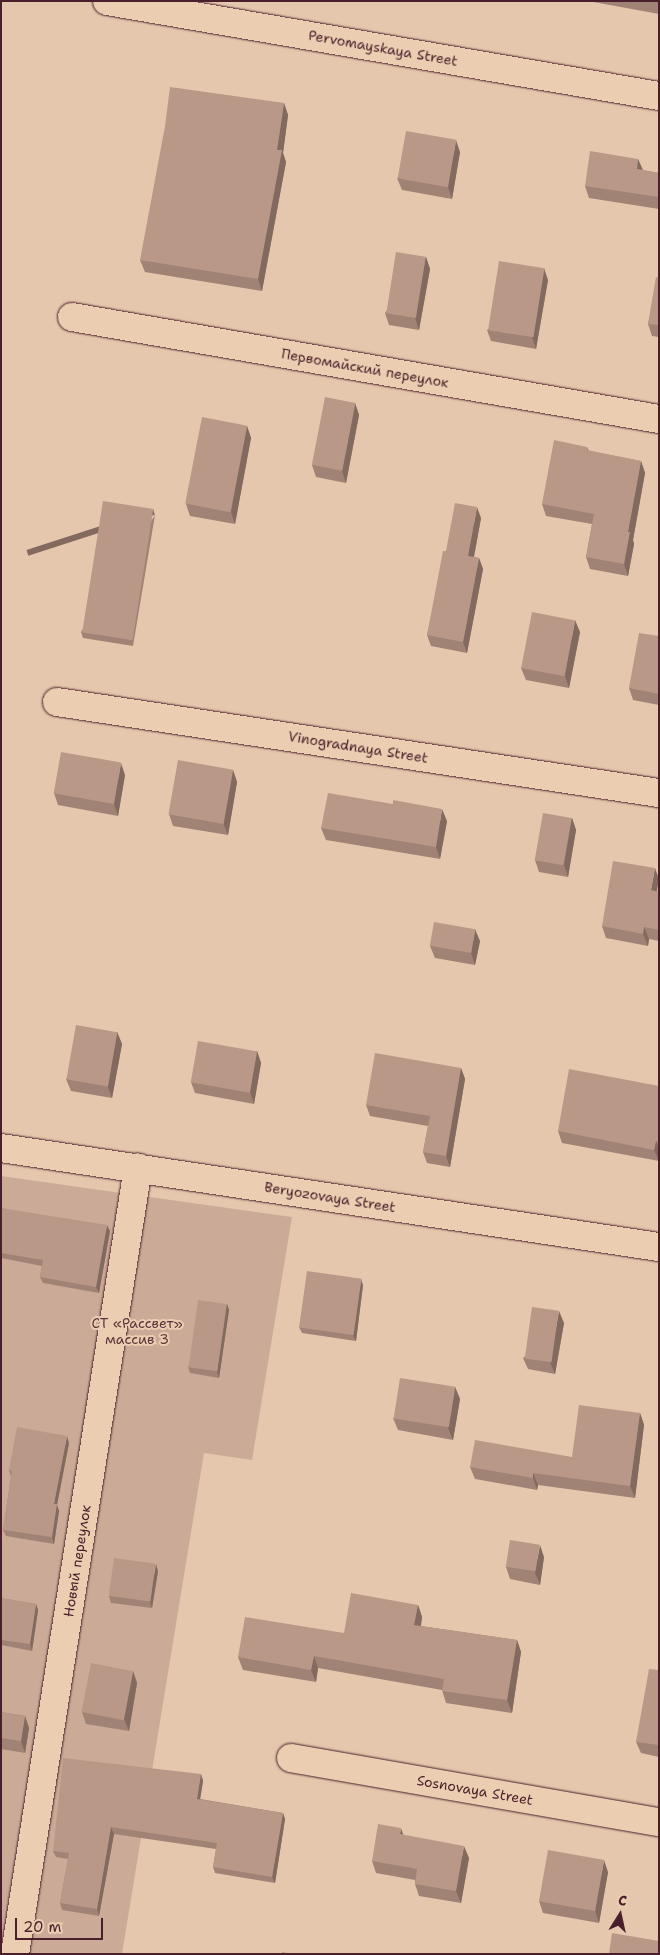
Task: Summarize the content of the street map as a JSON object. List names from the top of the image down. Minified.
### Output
{"streets":{"street":["Pervomayskaya Street","Первомайский переулок","Vinogradnaya Street","Beryozovaya Street","Новый переулок","Sosnovaya Street"]},"crossings":[["Beryozovaya Street","Новый переулок"]],"parks":["СТ «Рассвет» массив 3"],"scale_bar":"20 m","north":"top"}
